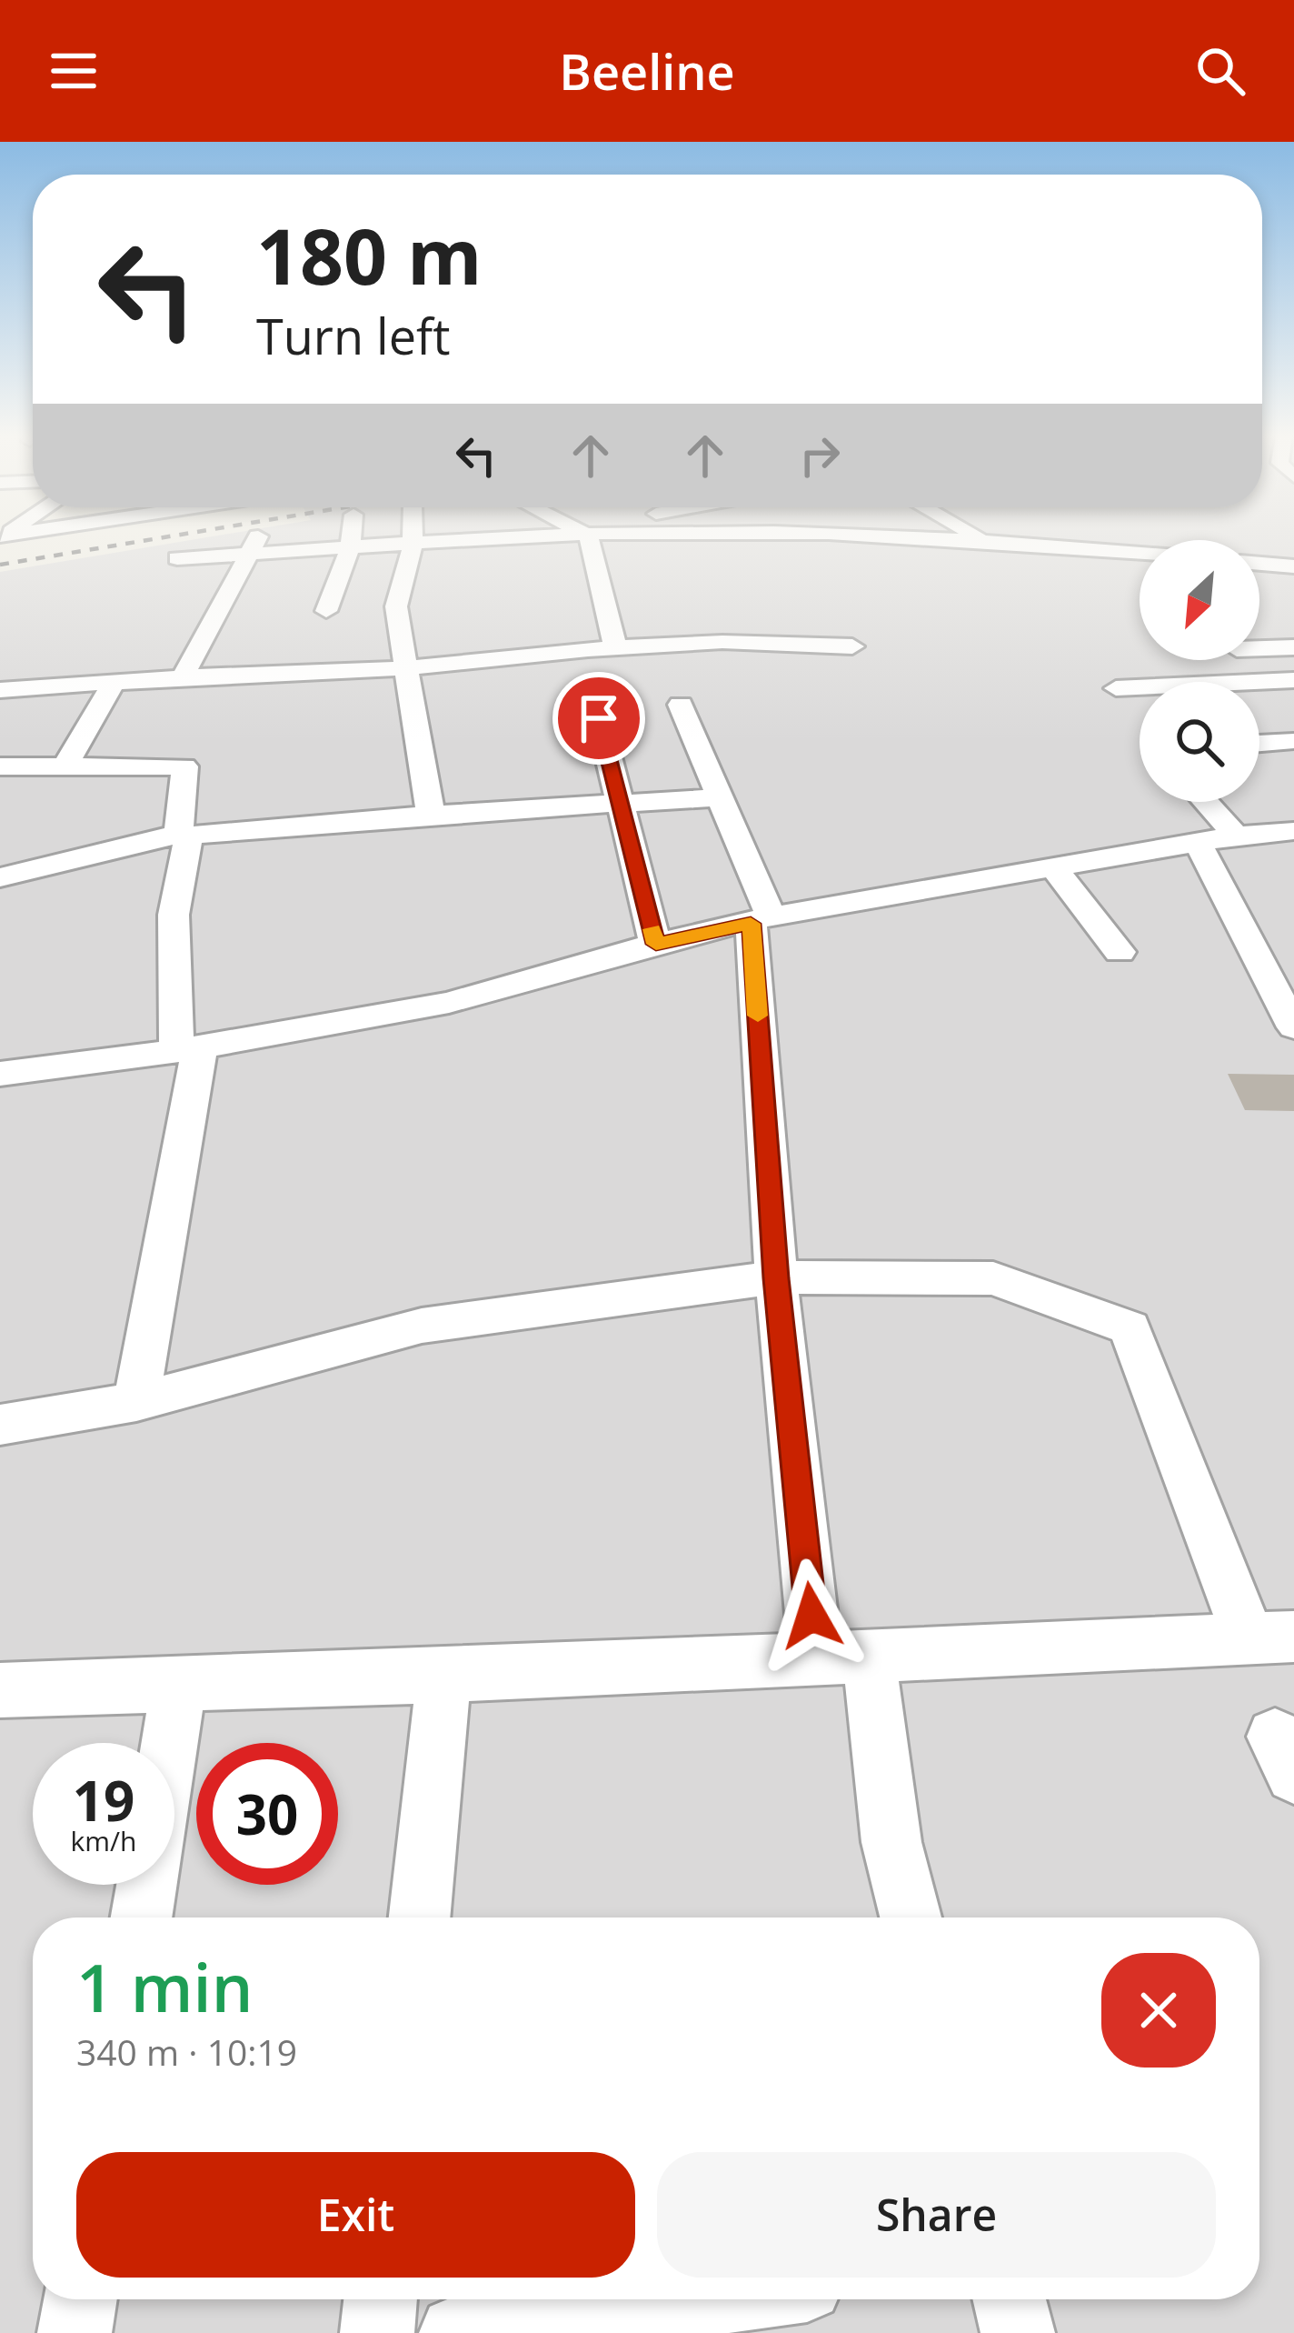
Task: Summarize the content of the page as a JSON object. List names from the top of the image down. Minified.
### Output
{"north":"bottom left","page":{"header":"Beeline","turn":["180 m","Turn left"],"speed":"19 km/h","limit":"30","heading":["1 min","340 m · 10:19"],"buttons":["Exit","Share"]}}
